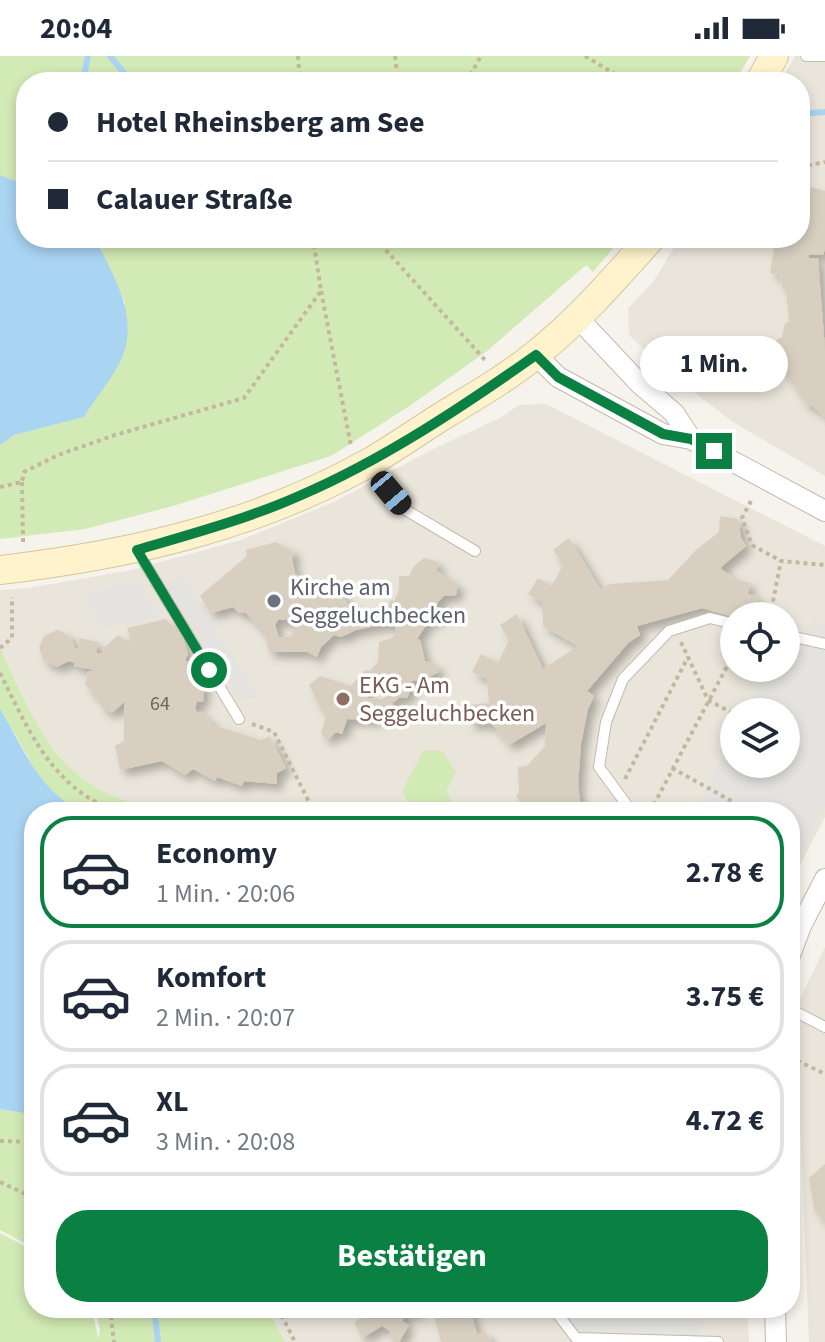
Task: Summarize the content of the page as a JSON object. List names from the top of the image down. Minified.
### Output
{"places":["Kirche am Seggeluchbecken","EKG - Am Seggeluchbecken"],"house_numbers":["64"],"page":{"status":"20:04","banner":["Hotel Rheinsberg am See","Calauer Straße"],"bubble":"1 Min.","list":[{"name":"Economy","note":"1 Min. · 20:06","value":"2.78 €"},{"name":"Komfort","note":"2 Min. · 20:07","value":"3.75 €"},{"name":"XL","note":"3 Min. · 20:08","value":"4.72 €"}],"buttons":"Bestätigen"}}
